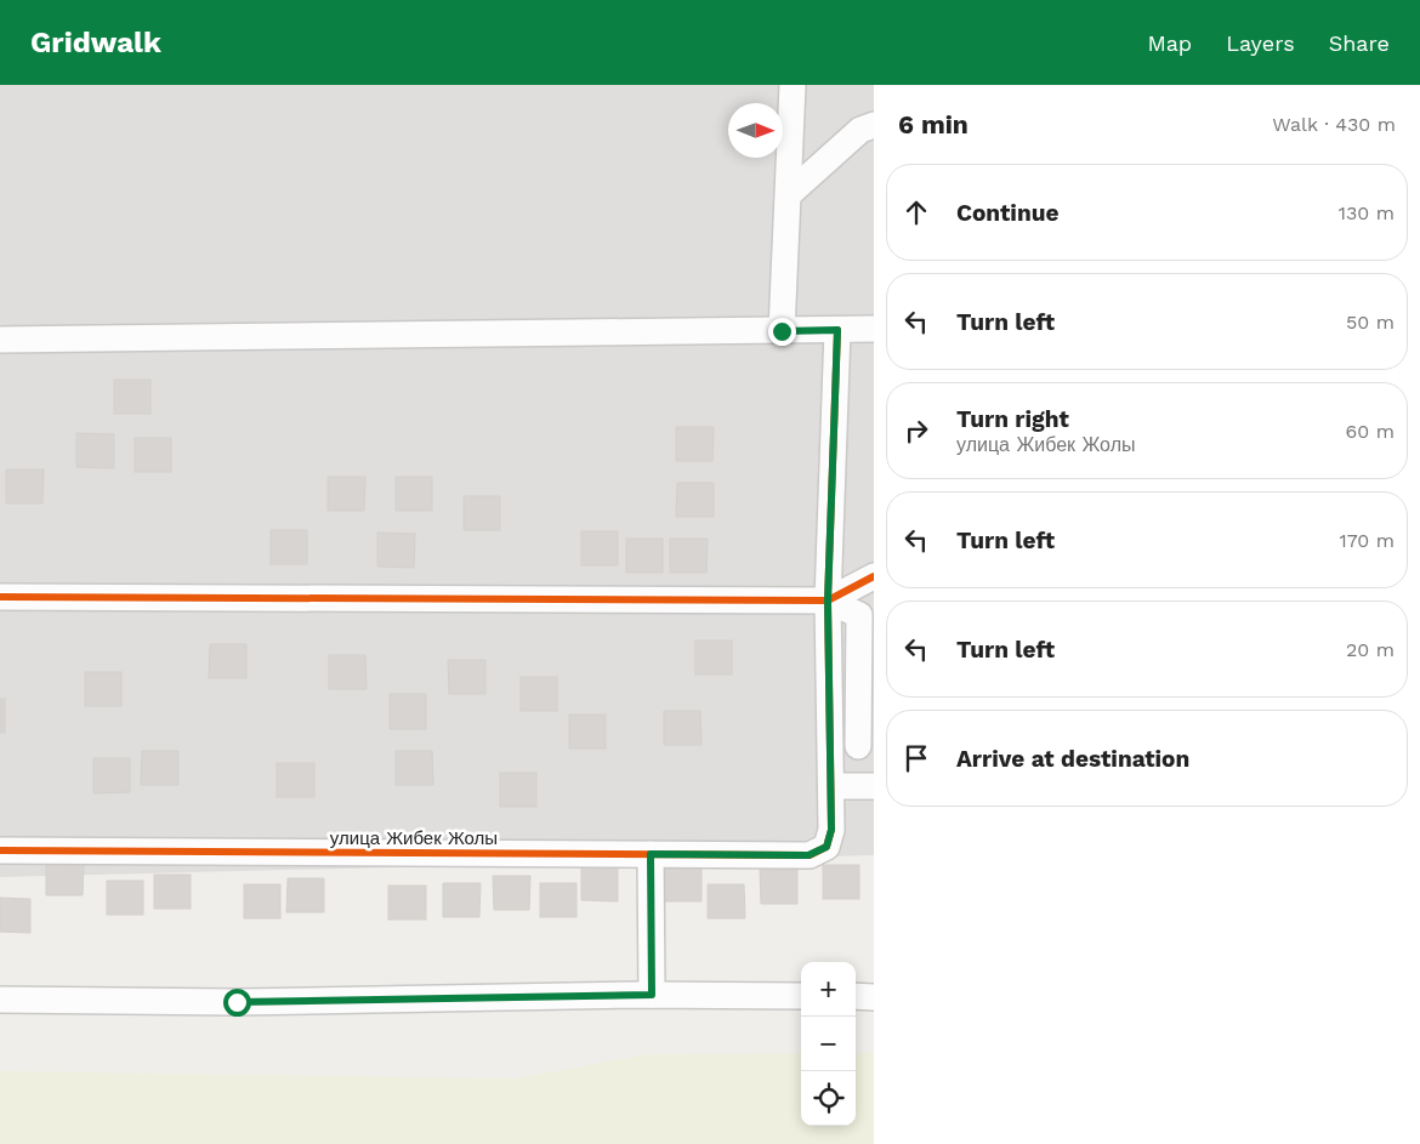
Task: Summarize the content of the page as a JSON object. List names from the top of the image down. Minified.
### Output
{"streets":{"street":["улица Жибек Жолы"]},"north":"right","page":{"header":"Gridwalk","nav":["Map","Layers","Share"],"heading":["6 min","Walk · 430 m"],"list":[["Continue","130 m"],["Turn left","50 m"],["Turn right","улица Жибек Жолы","60 m"],["Turn left","170 m"],["Turn left","20 m"],"Arrive at destination"],"map_buttons":["+","−"]}}
